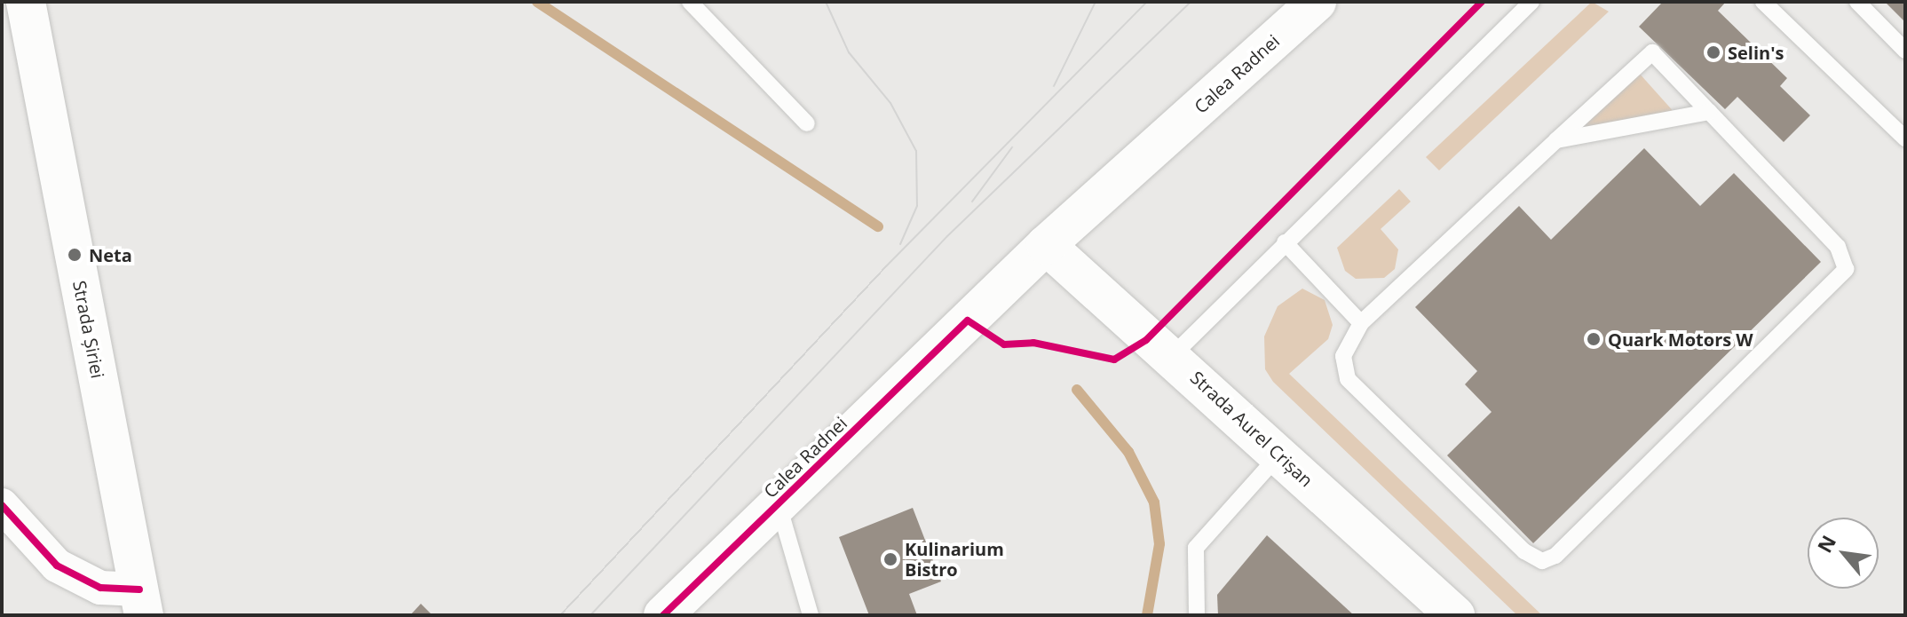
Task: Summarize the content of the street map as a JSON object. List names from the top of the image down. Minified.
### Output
{"streets":{"main road":["Calea Radnei","Strada Șiriei","Strada Aurel Crișan"]},"crossings":[["Calea Radnei","Strada Aurel Crișan"]],"places":["Selin's","Neta","Quark Motors W","Kulinarium Bistro"],"north":"top left"}
